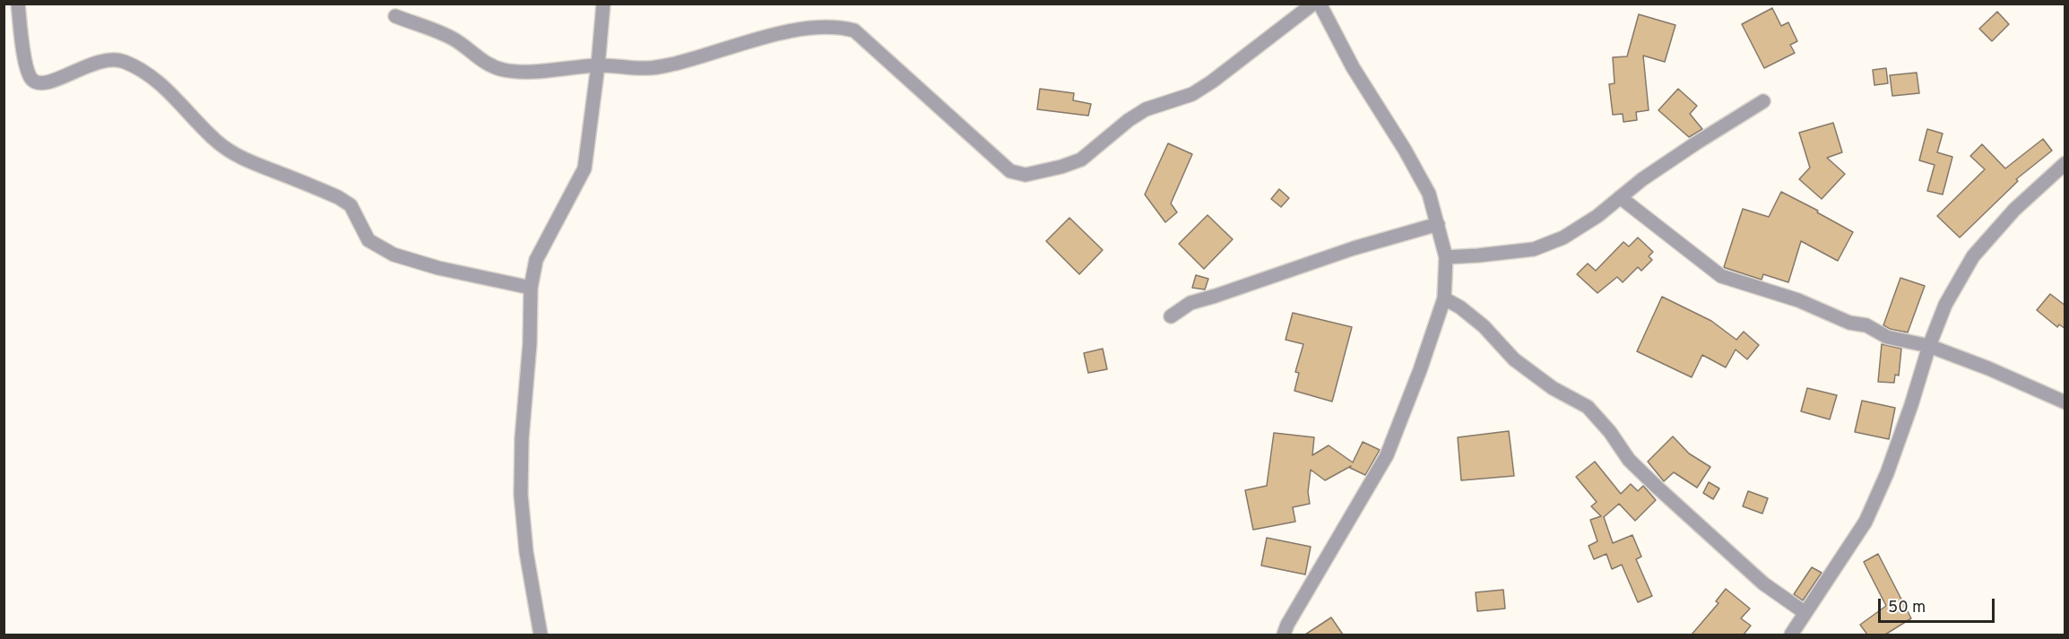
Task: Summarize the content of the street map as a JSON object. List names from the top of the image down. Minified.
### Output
{"scale_bar":"50 m"}
